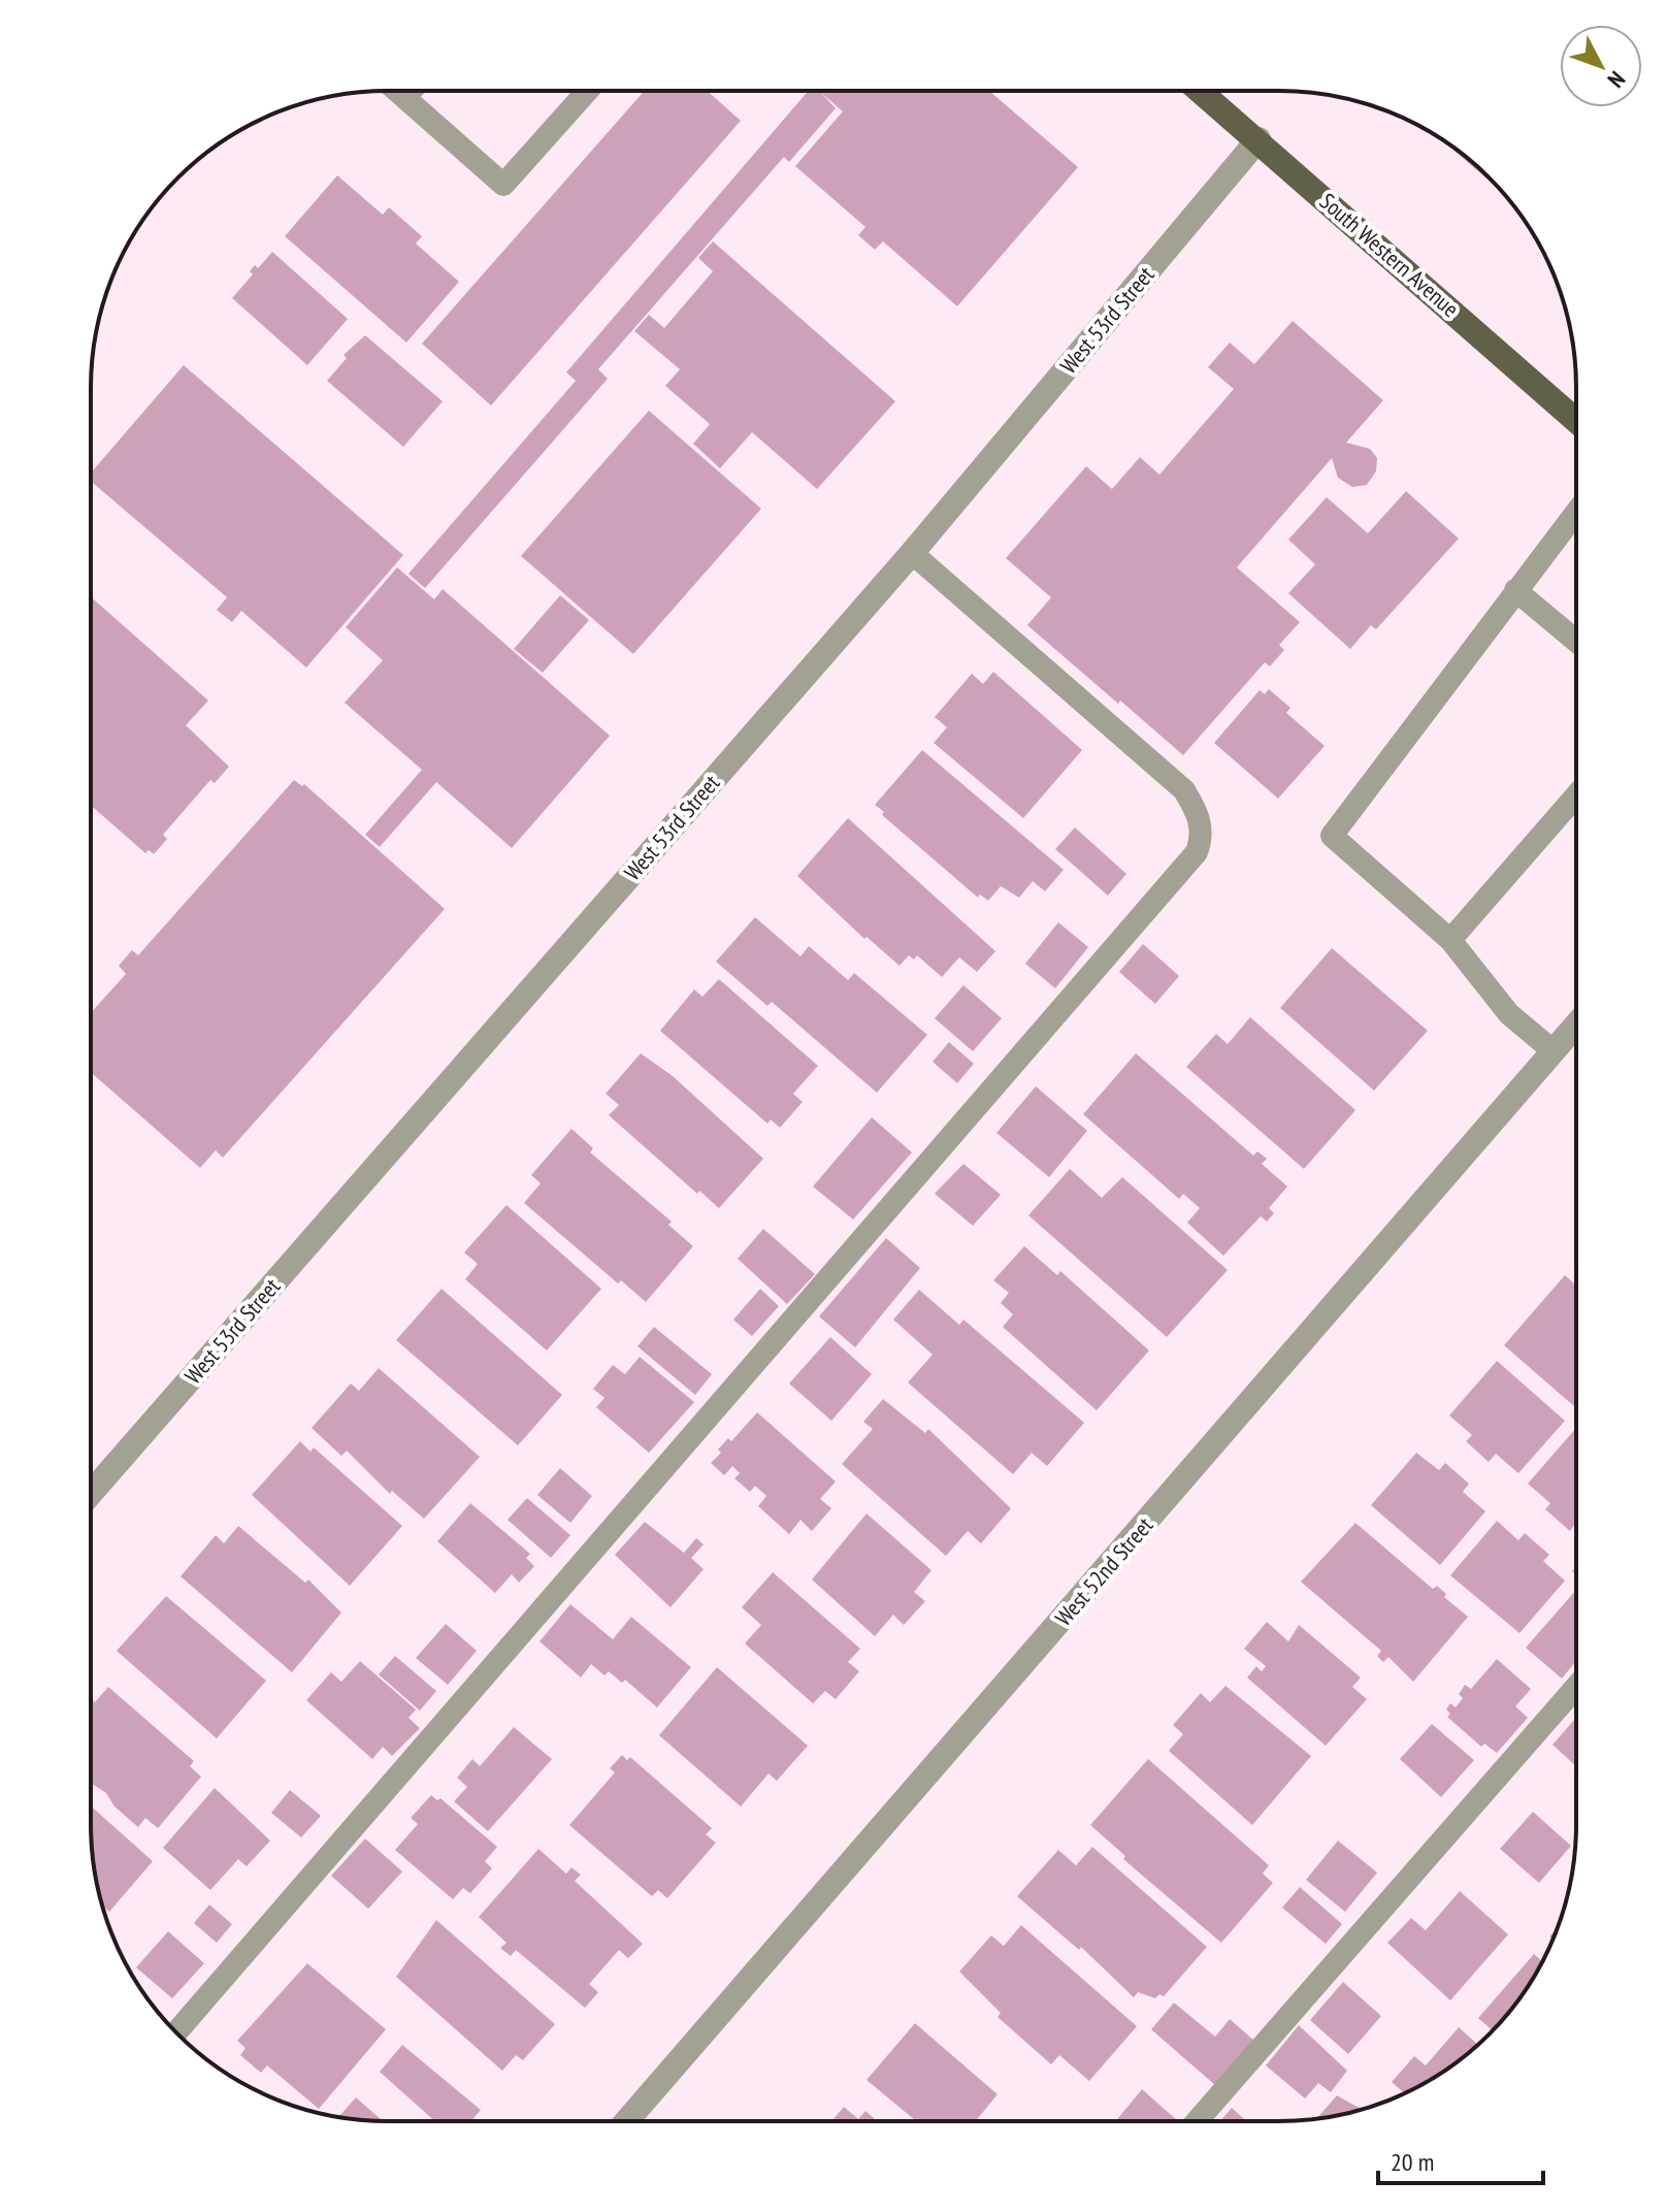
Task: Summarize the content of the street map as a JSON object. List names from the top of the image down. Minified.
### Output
{"streets":{"main road":["South Western Avenue"],"street":["West 53rd Street","West 52nd Street"]},"crossings":[["South Western Avenue","West 53rd Street"]],"scale_bar":"20 m","north":"bottom right"}
